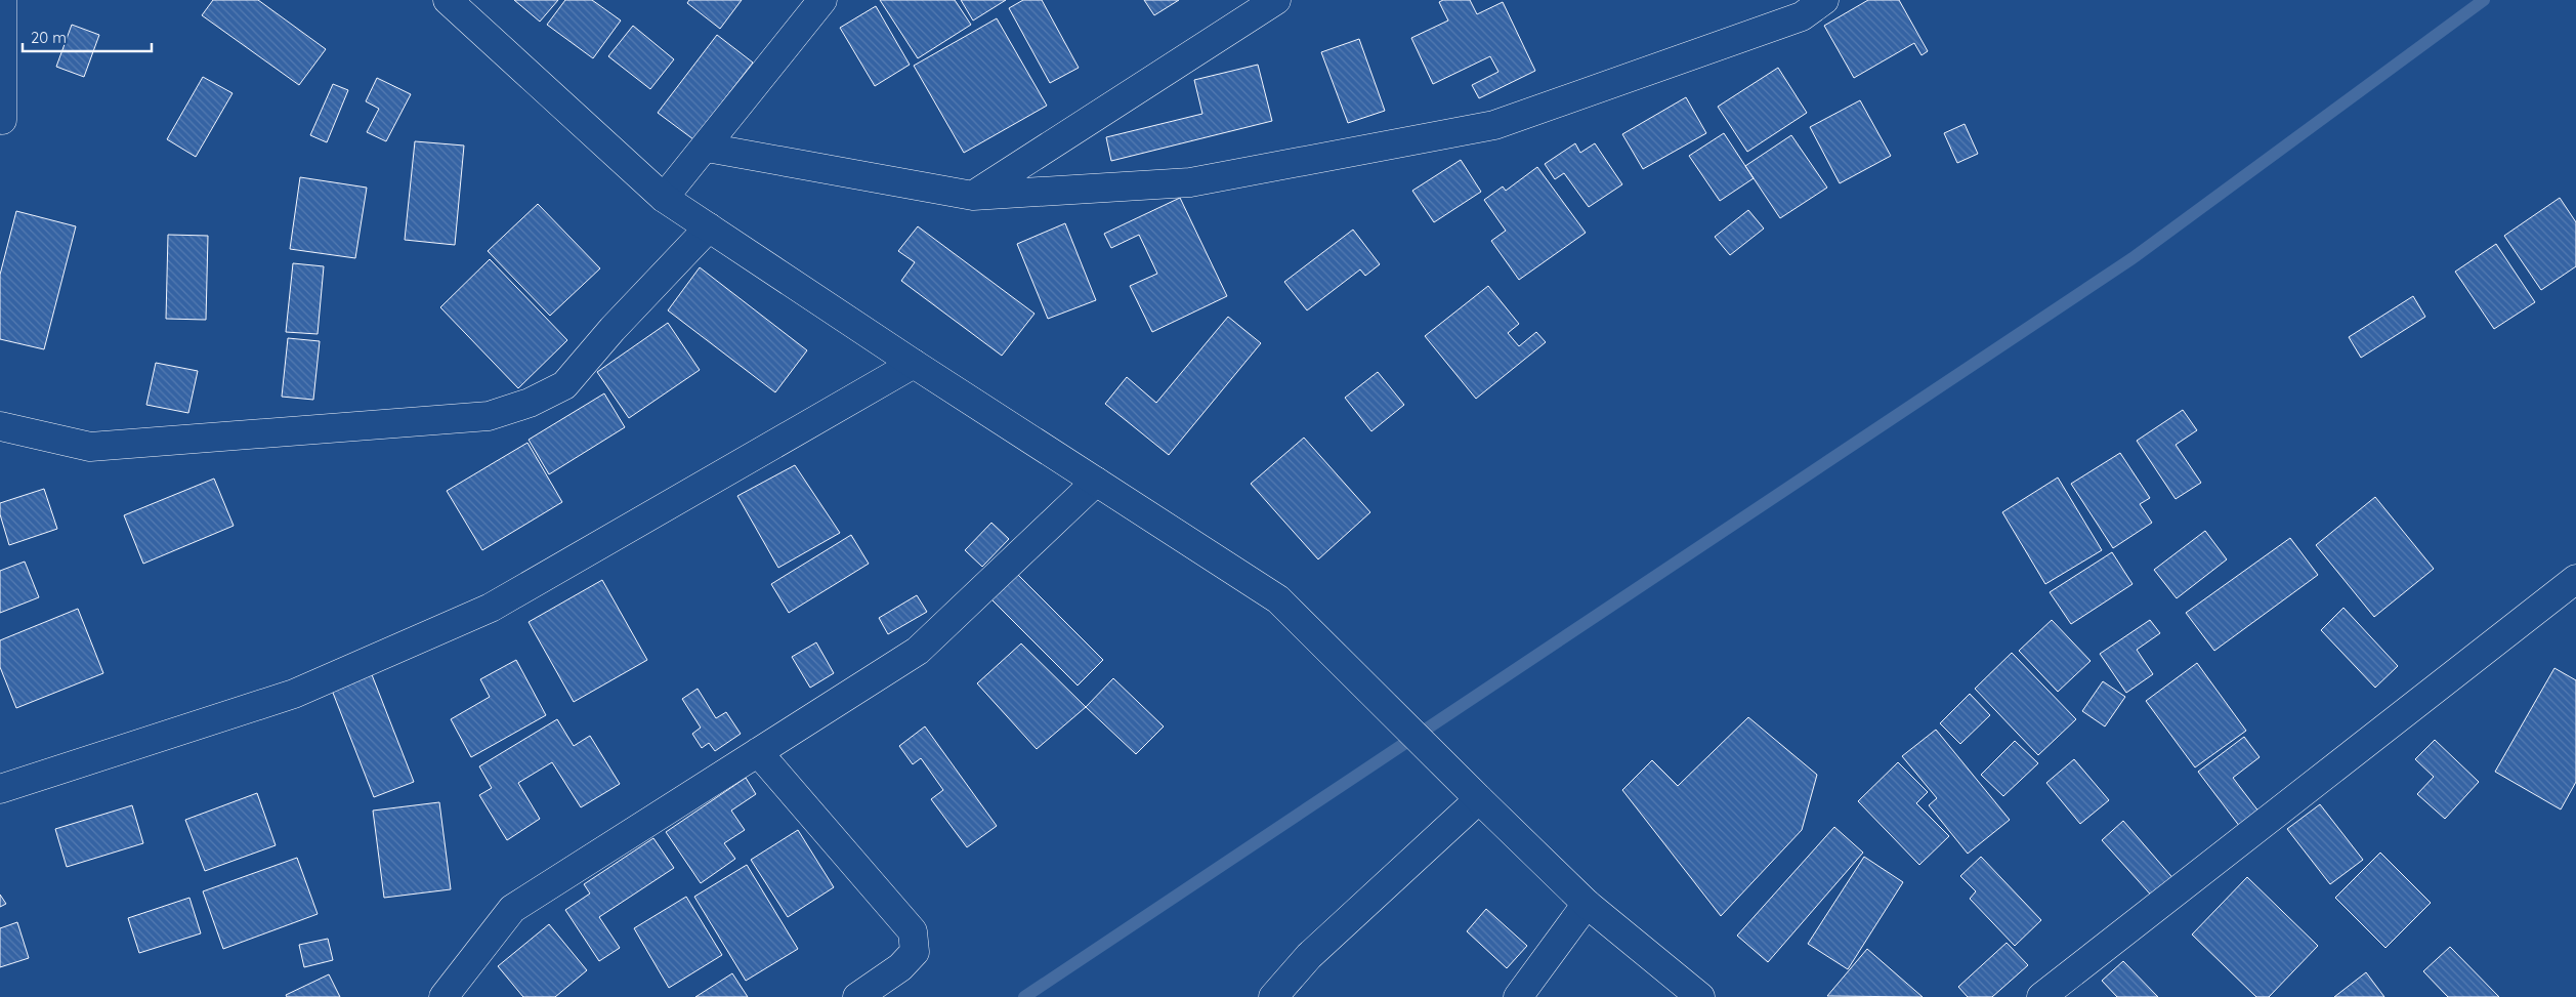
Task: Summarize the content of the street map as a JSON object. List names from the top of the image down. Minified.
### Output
{"scale_bar":"20 m"}
